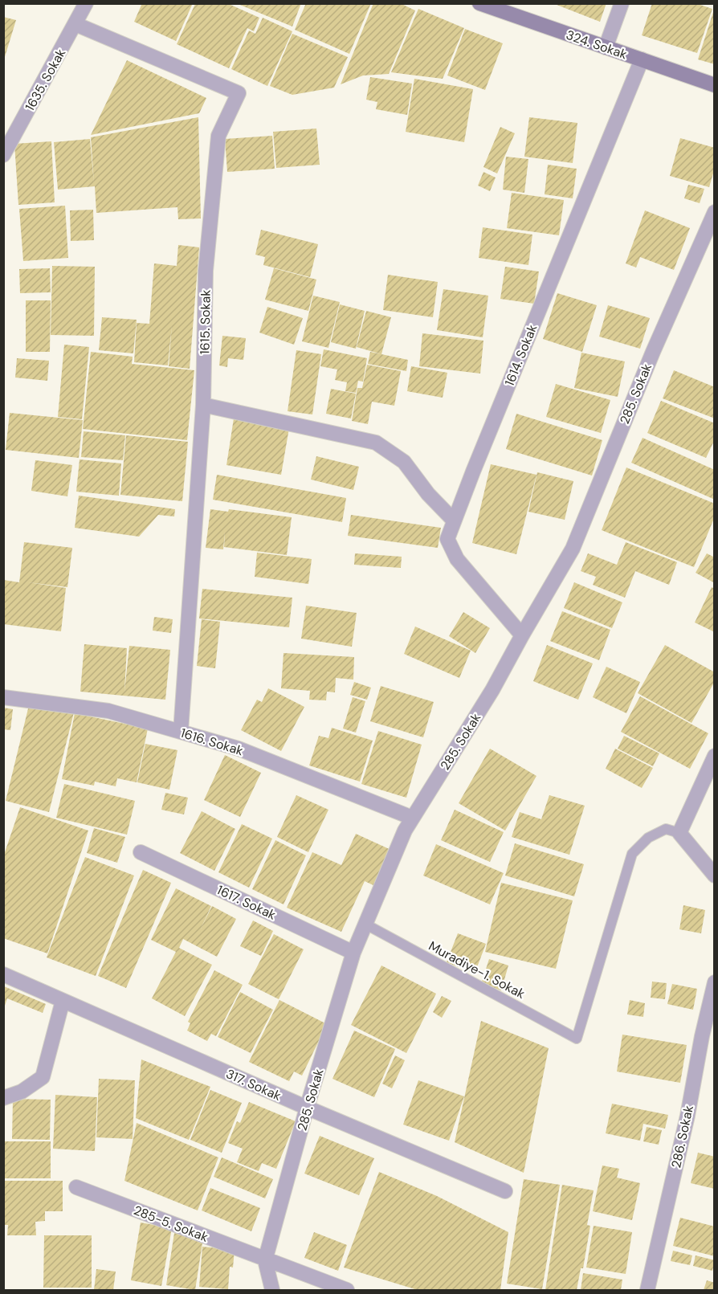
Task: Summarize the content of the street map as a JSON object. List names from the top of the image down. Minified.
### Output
{"streets":{"street":["324. Sokak","1635. Sokak","1615. Sokak","1614. Sokak","285. Sokak","1616. Sokak","1617. Sokak","317. Sokak","286. Sokak","285-5. Sokak"],"lane":["Muradiye-1. Sokak"]},"crossings":[["324. Sokak","1614. Sokak"],["1635. Sokak","1615. Sokak"],["1615. Sokak","1616. Sokak"],["1614. Sokak","285. Sokak"],["285. Sokak","1616. Sokak"],["285. Sokak","1617. Sokak"],["285. Sokak","Muradiye-1. Sokak"],["285. Sokak","317. Sokak"],["285. Sokak","285-5. Sokak"]]}
